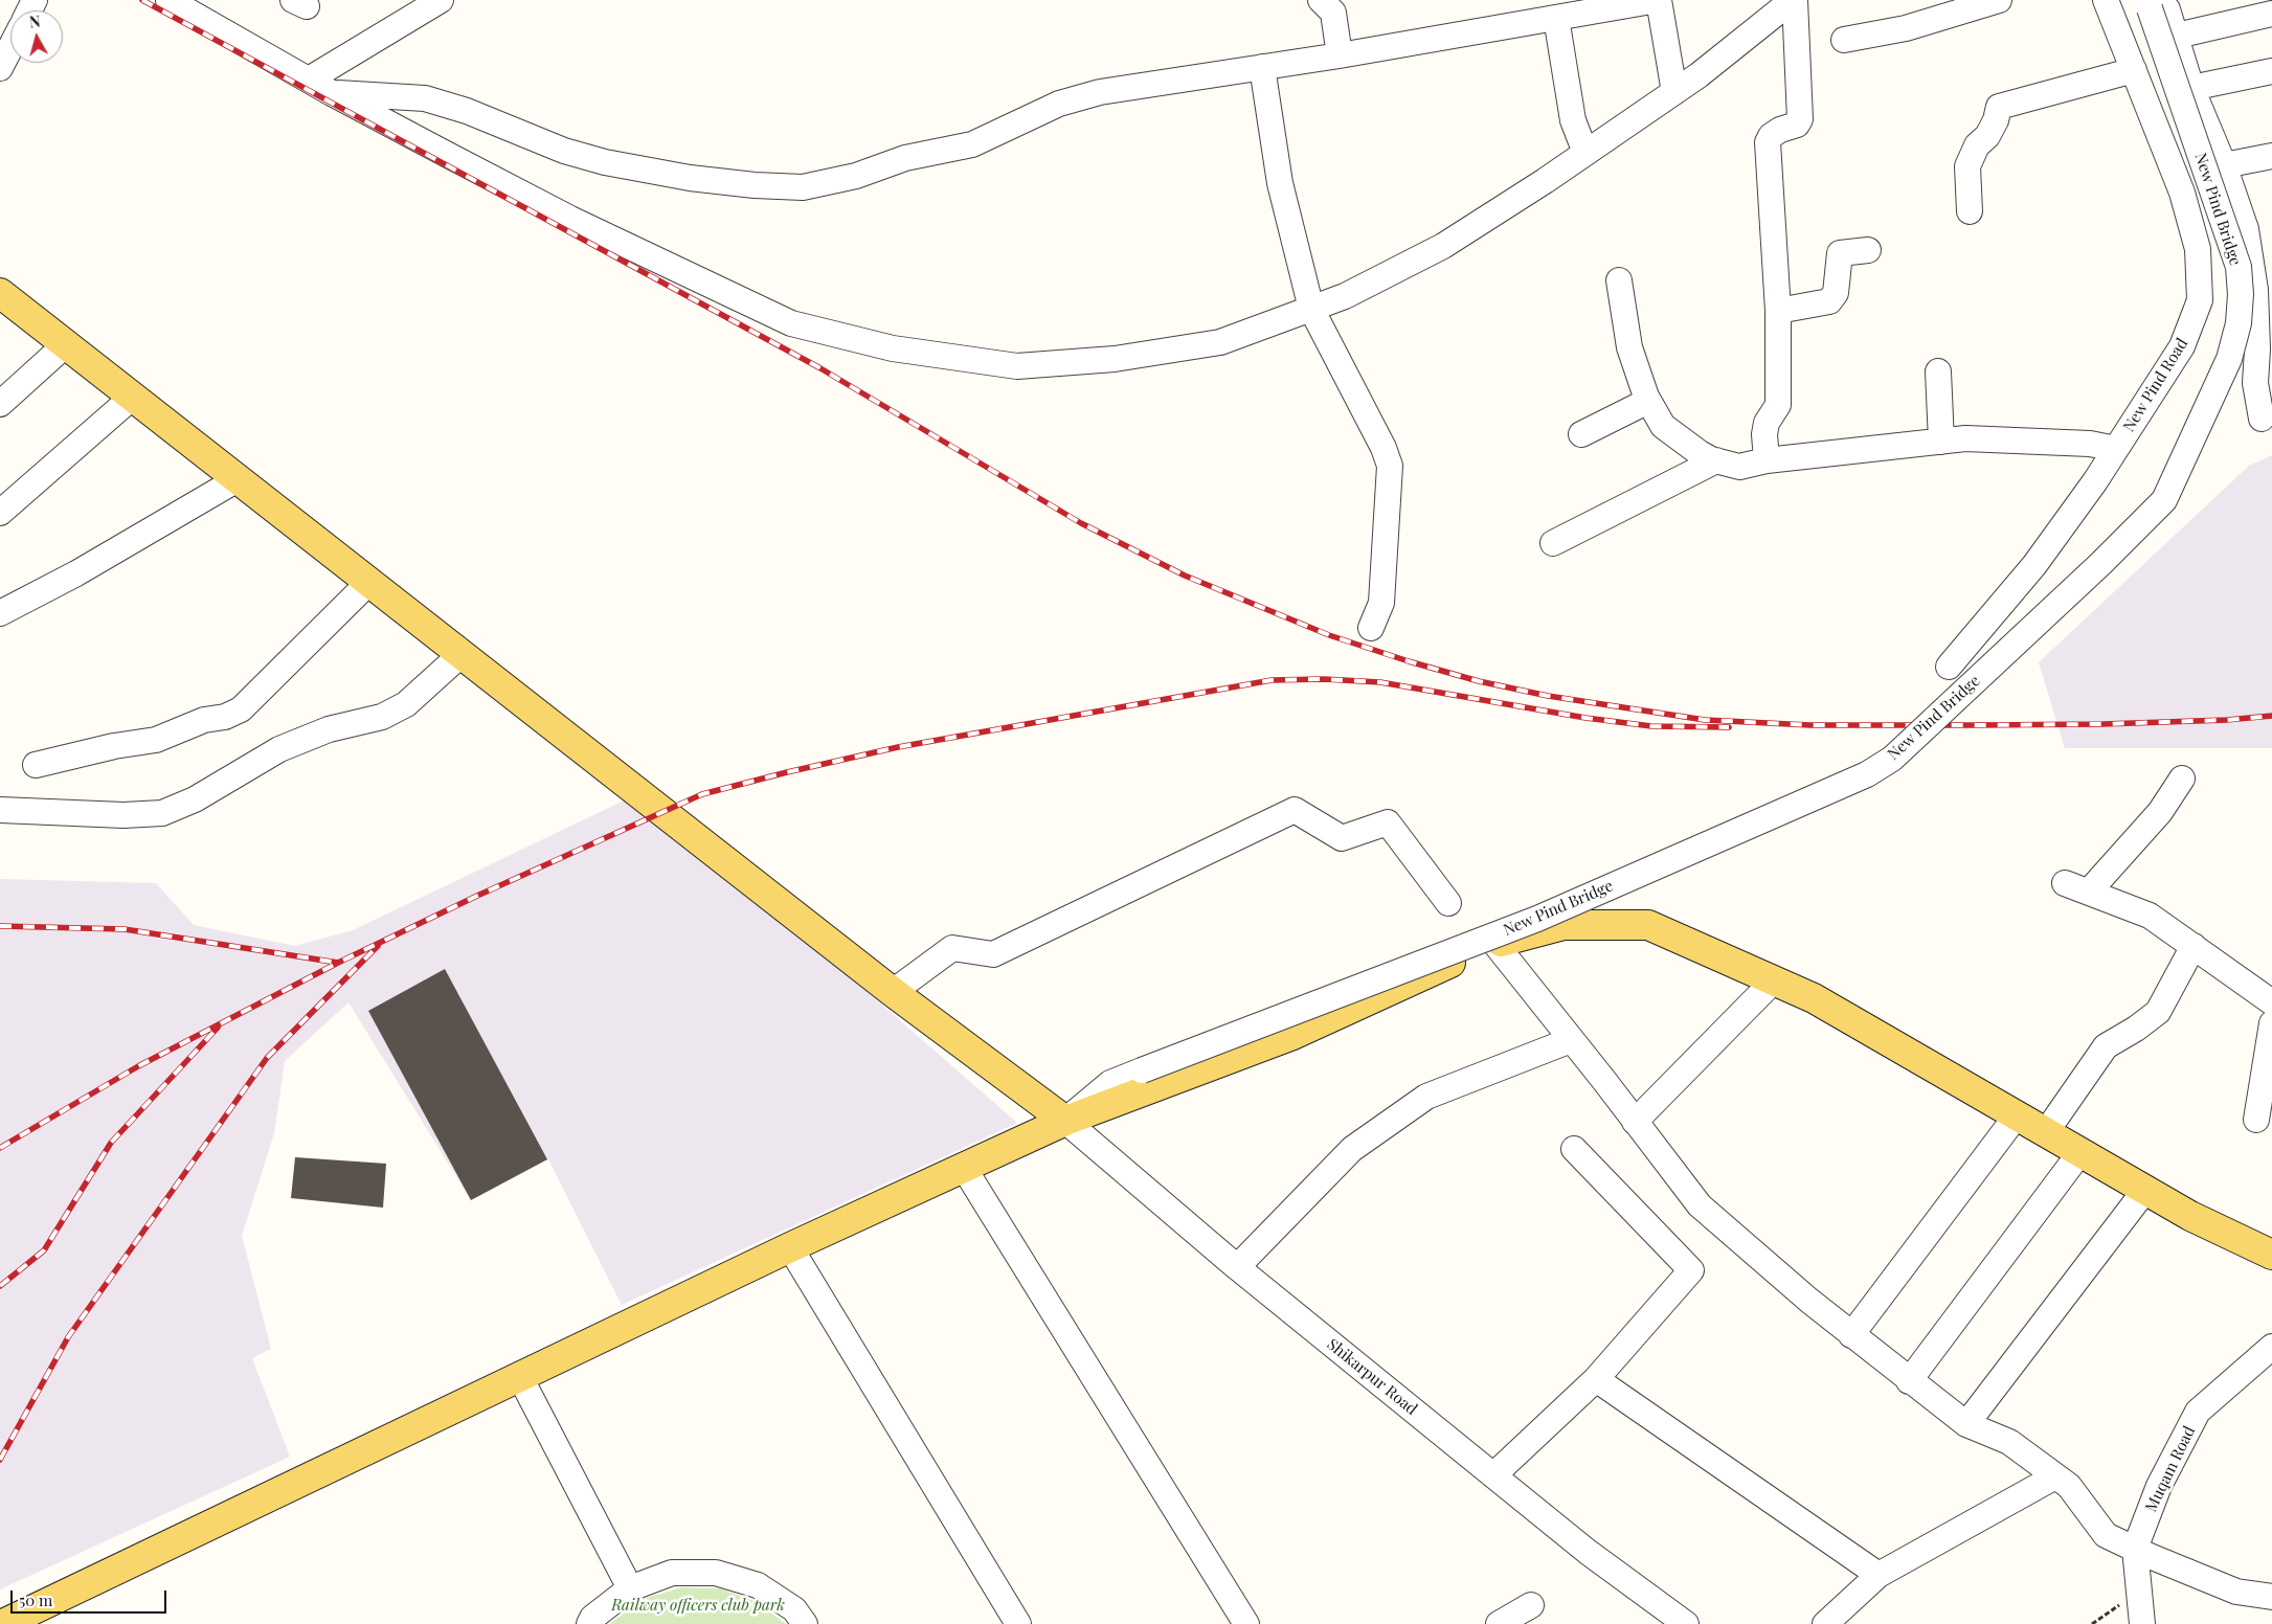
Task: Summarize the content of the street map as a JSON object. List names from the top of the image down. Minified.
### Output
{"streets":{"street":["New Pind Bridge","New Pind Road","Shikarpur Road","Muqam Road"]},"crossings":[["New Pind Bridge","Shikarpur Road"]],"parks":["Railway officers club park"],"scale_bar":"50 m","north":"top"}
